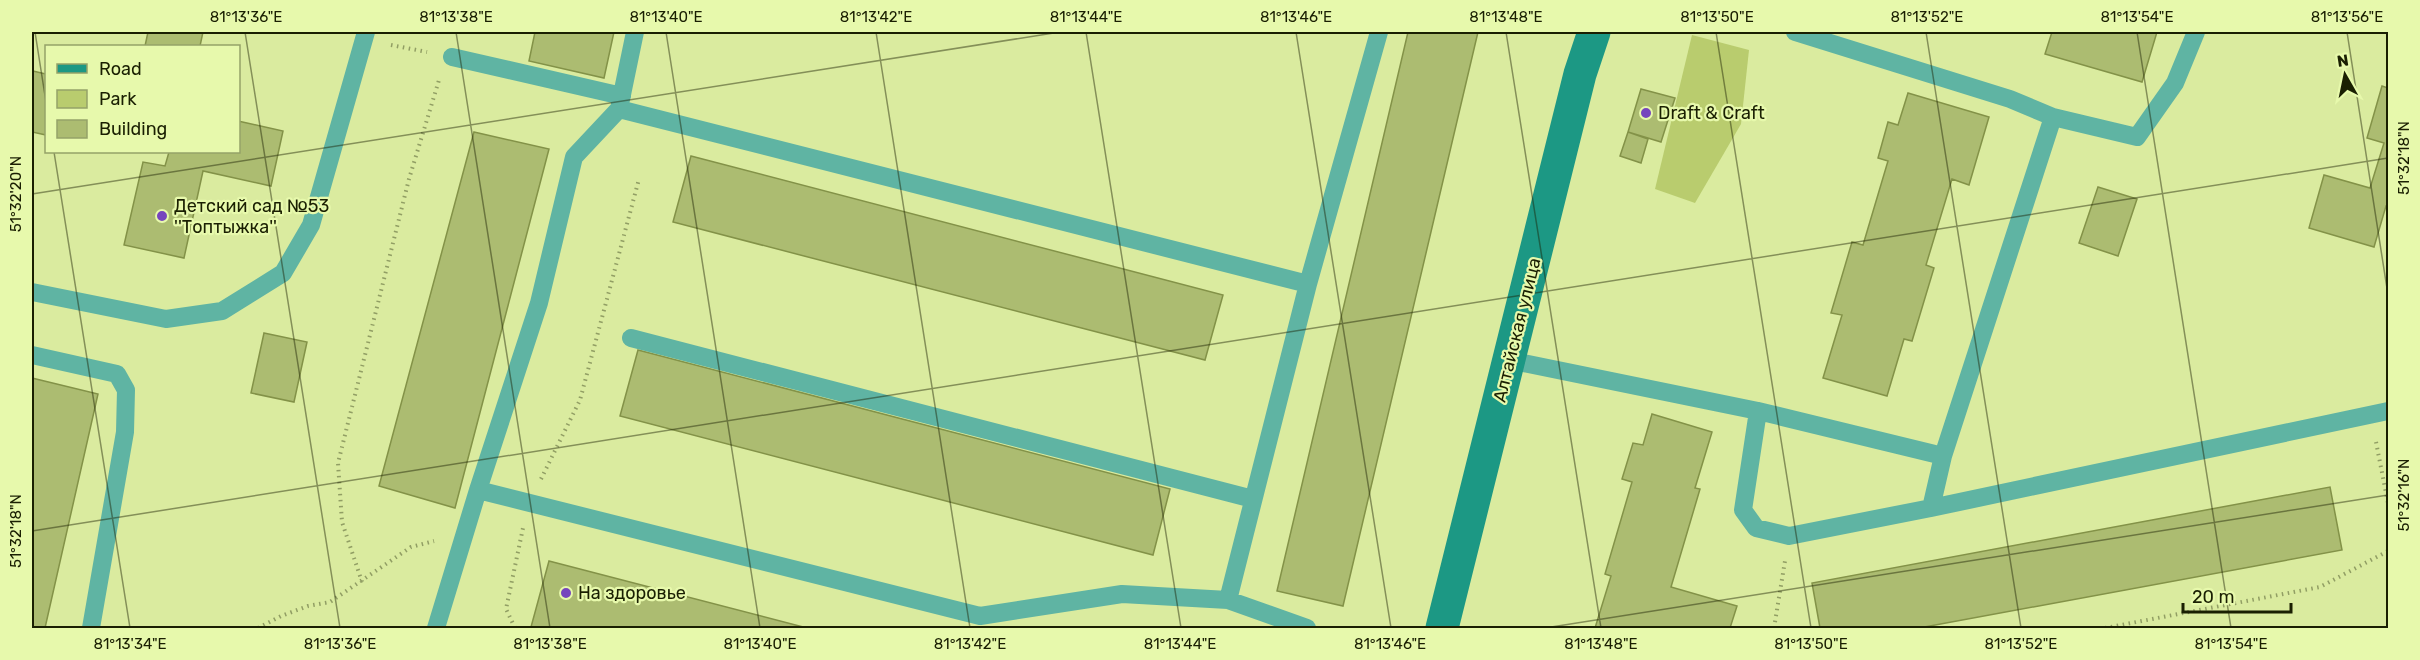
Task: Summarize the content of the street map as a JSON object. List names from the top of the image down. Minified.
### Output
{"streets":{"street":["Алтайская улица"]},"places":["Draft & Craft","Детский сад №53 ''Топтыжка''","На здоровье"],"legend":["Road","Park","Building"],"scale_bar":"20 m","north":"top","coordinates":["81°13'36\"E","81°13'38\"E","81°13'40\"E","81°13'42\"E","81°13'44\"E","81°13'46\"E","81°13'48\"E","81°13'50\"E","81°13'52\"E","81°13'54\"E","81°13'56\"E","51°32'18\"N","51°32'20\"N","51°32'16\"N","81°13'34\"E"]}
